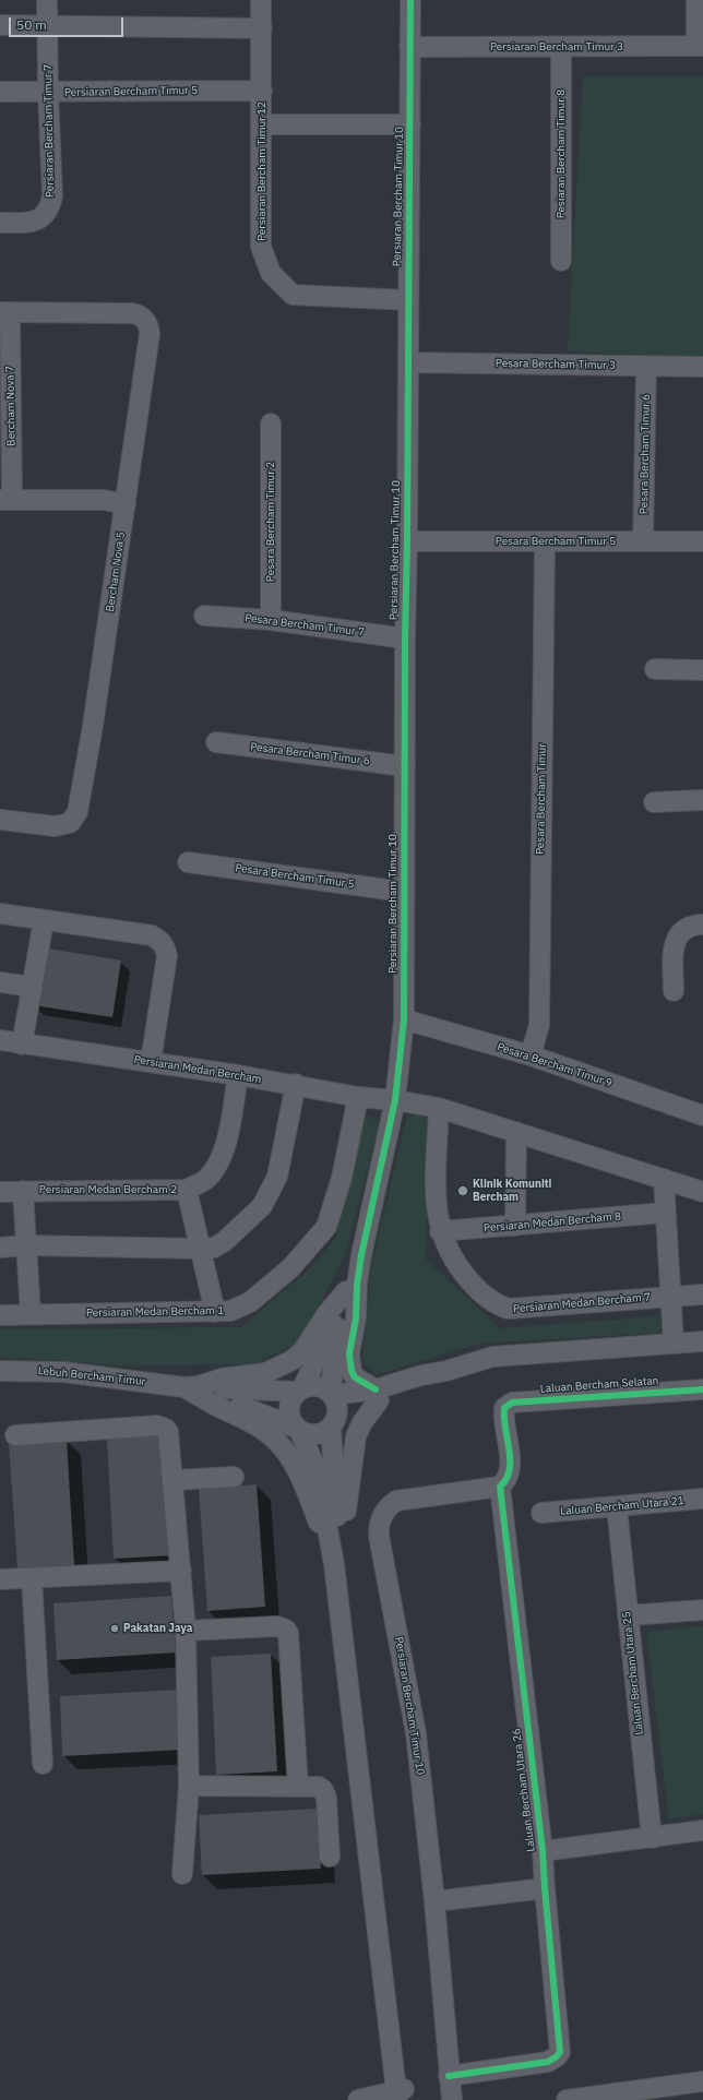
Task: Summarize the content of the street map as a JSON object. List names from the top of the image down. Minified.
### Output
{"streets":{"street":["Persiaran Bercham Timur 3","Persiaran Bercham Timur 5","Persiaran Bercham Timur 7","Pesiaran Bercham Timur 8","Persiaran Bercham Timur 12","Persiaran Bercham Timur 10","Pesara Bercham Timur 3","Bercham Nova 7","Pesara Bercham Timur 6","Pesara Bercham Timur 2","Pesara Bercham Timur 5","Bercham Nova 5","Pesara Bercham Timur 7","Pesara Bercham Timur","Pesara Bercham Timur 9","Persiaran Medan Bercham","Persiaran Medan Bercham 2","Persiaran Medan Bercham 8","Persiaran Medan Bercham 7","Persiaran Medan Bercham 1","Lebuh Bercham Timur","Laluan Bercham Selatan","Laluan Bercham Utara 21","Laluan Bercham Utara 25","Laluan Bercham Utara 26"]},"crossings":[["Persiaran Bercham Timur 3","Pesiaran Bercham Timur 8"],["Persiaran Bercham Timur 3","Persiaran Bercham Timur 10"],["Persiaran Bercham Timur 5","Persiaran Bercham Timur 7"],["Persiaran Bercham Timur 5","Persiaran Bercham Timur 12"],["Persiaran Bercham Timur 12","Persiaran Bercham Timur 10"],["Persiaran Bercham Timur 10","Pesara Bercham Timur 3"],["Persiaran Bercham Timur 10","Pesara Bercham Timur 6"],["Persiaran Bercham Timur 10","Pesara Bercham Timur 5"],["Persiaran Bercham Timur 10","Pesara Bercham Timur 7"],["Persiaran Bercham Timur 10","Pesara Bercham Timur 9"],["Persiaran Bercham Timur 10","Persiaran Medan Bercham"],["Persiaran Bercham Timur 10","Laluan Bercham Selatan"],["Persiaran Bercham Timur 10","Laluan Bercham Utara 26"],["Pesara Bercham Timur 3","Pesara Bercham Timur 6"],["Bercham Nova 7","Bercham Nova 5"],["Pesara Bercham Timur 6","Pesara Bercham Timur 5"],["Pesara Bercham Timur 2","Pesara Bercham Timur 7"],["Pesara Bercham Timur 5","Pesara Bercham Timur"],["Pesara Bercham Timur","Pesara Bercham Timur 9"],["Persiaran Medan Bercham","Persiaran Medan Bercham 2"],["Persiaran Medan Bercham","Persiaran Medan Bercham 7"],["Persiaran Medan Bercham","Persiaran Medan Bercham 1"],["Persiaran Medan Bercham 8","Persiaran Medan Bercham 7"],["Laluan Bercham Selatan","Laluan Bercham Utara 26"],["Laluan Bercham Utara 21","Laluan Bercham Utara 25"]],"places":["Klinik Komuniti Bercham","Pakatan Jaya"],"scale_bar":"50 m"}
